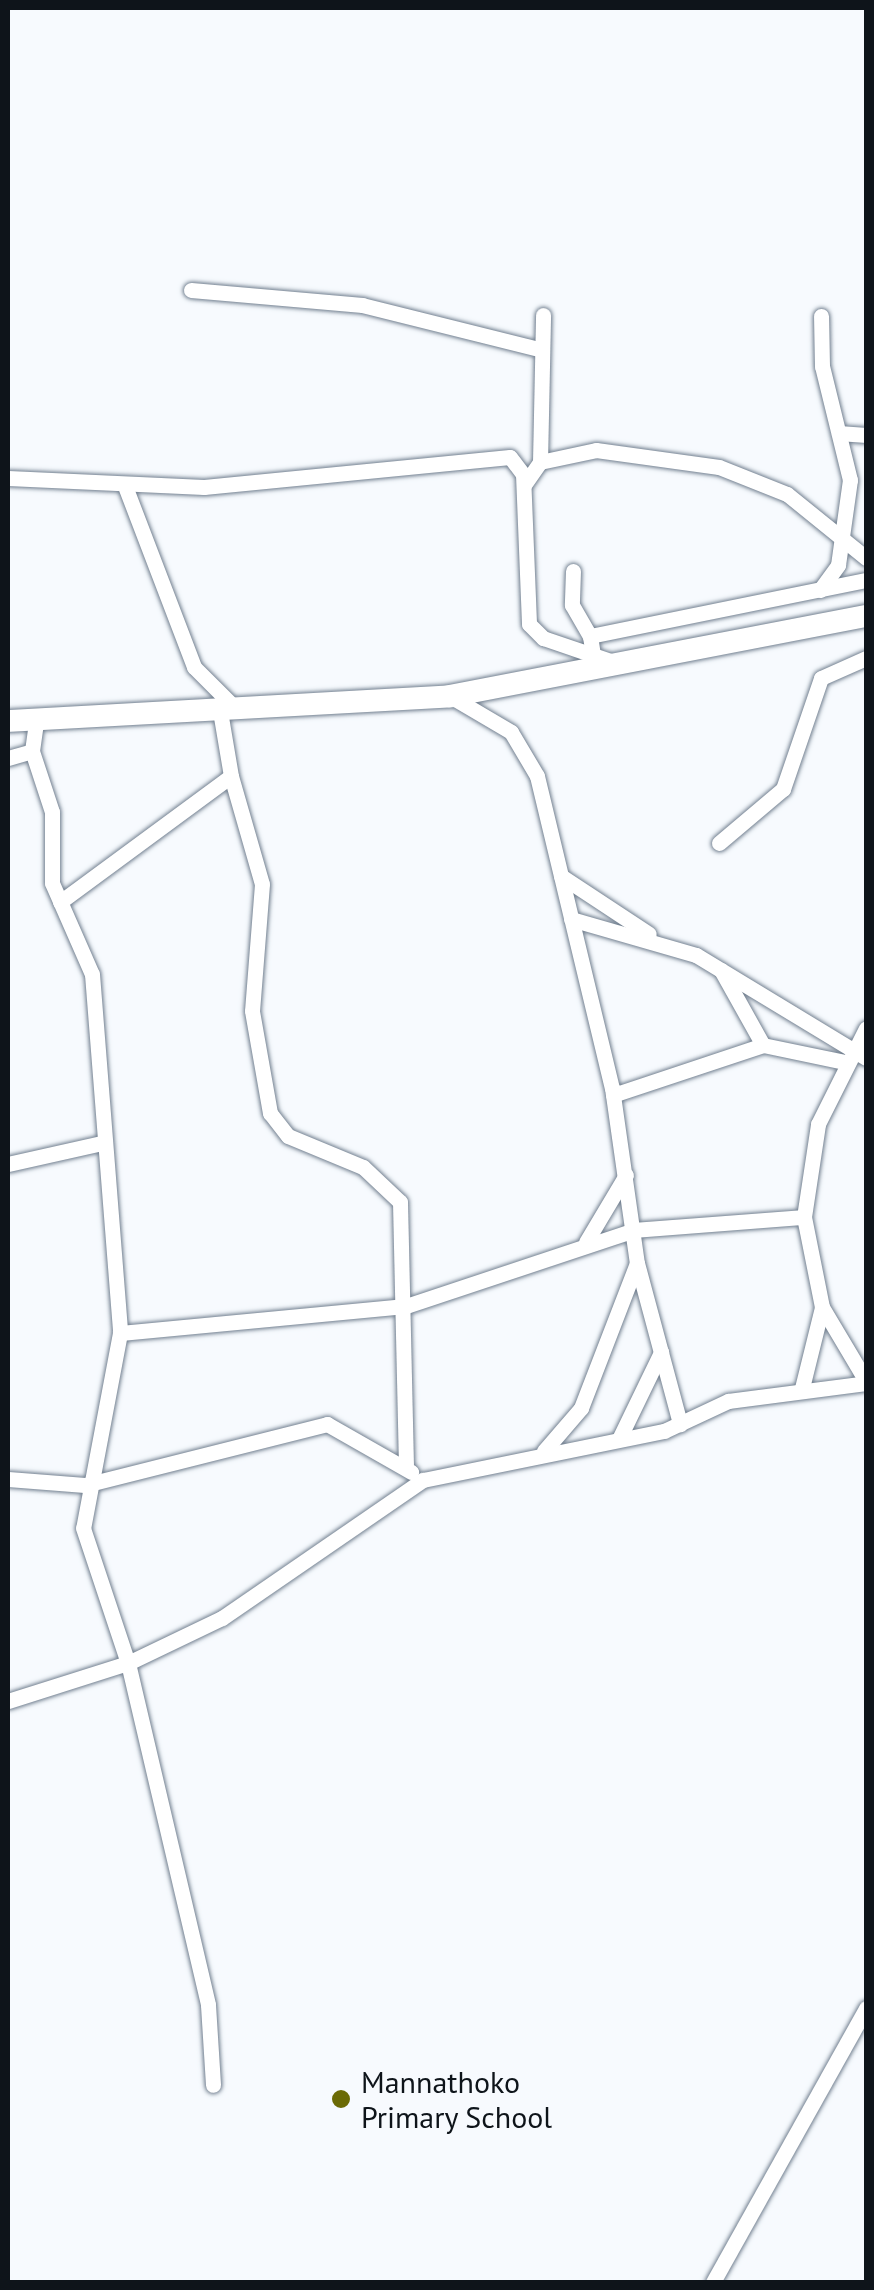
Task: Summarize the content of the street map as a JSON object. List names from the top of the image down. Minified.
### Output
{"places":["Mannathoko Primary School"]}
